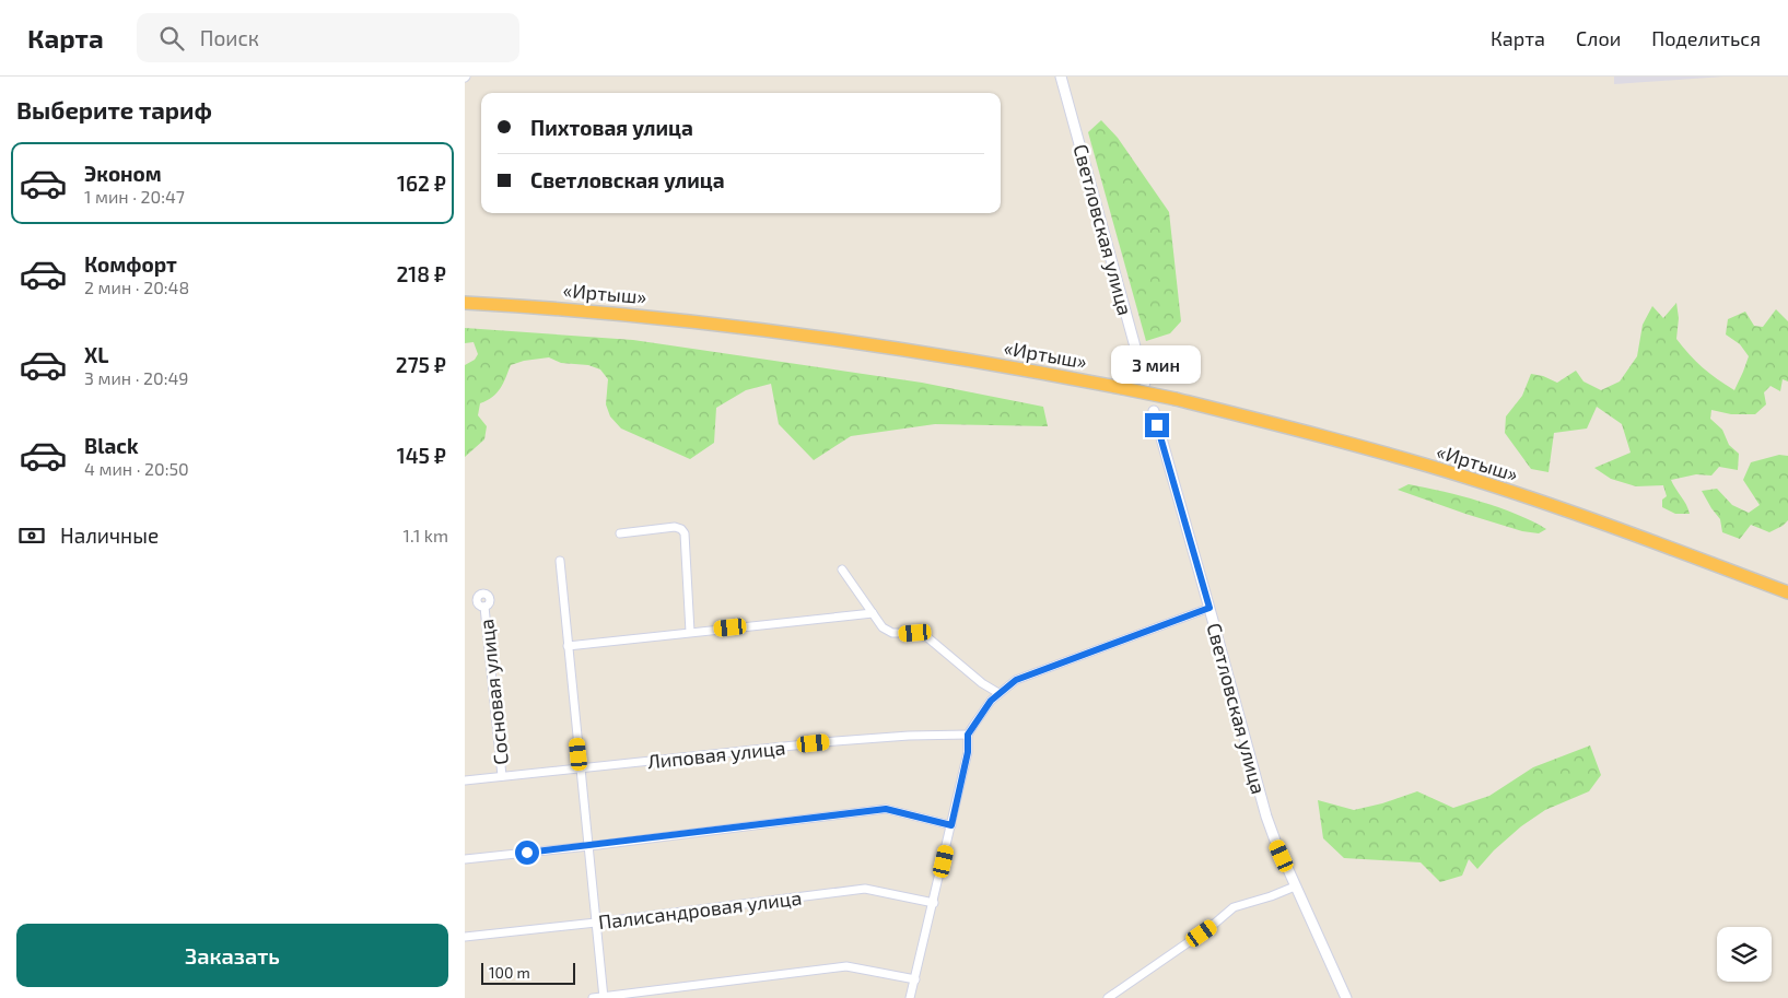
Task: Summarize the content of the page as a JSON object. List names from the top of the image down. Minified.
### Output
{"streets":{"highway":["«Иртыш»"],"street":["Светловская улица","Сосновая улица","Липовая улица","Палисандровая улица"]},"crossings":[["Сосновая улица","Липовая улица"]],"scale_bar":"100 m","page":{"header":"Карта","search":"Поиск","nav":["Карта","Слои","Поделиться"],"heading":"Выберите тариф","banner":["Пихтовая улица","Светловская улица"],"list":[{"name":"Эконом","note":"1 мин · 20:47","value":"162 ₽"},{"name":"Комфорт","note":"2 мин · 20:48","value":"218 ₽"},{"name":"XL","note":"3 мин · 20:49","value":"275 ₽"},{"name":"Black","note":"4 мин · 20:50","value":"145 ₽"}],"bubble":"3 мин","pay":["Наличные","1.1 km"],"buttons":"Заказать","scale":"100 m"}}
